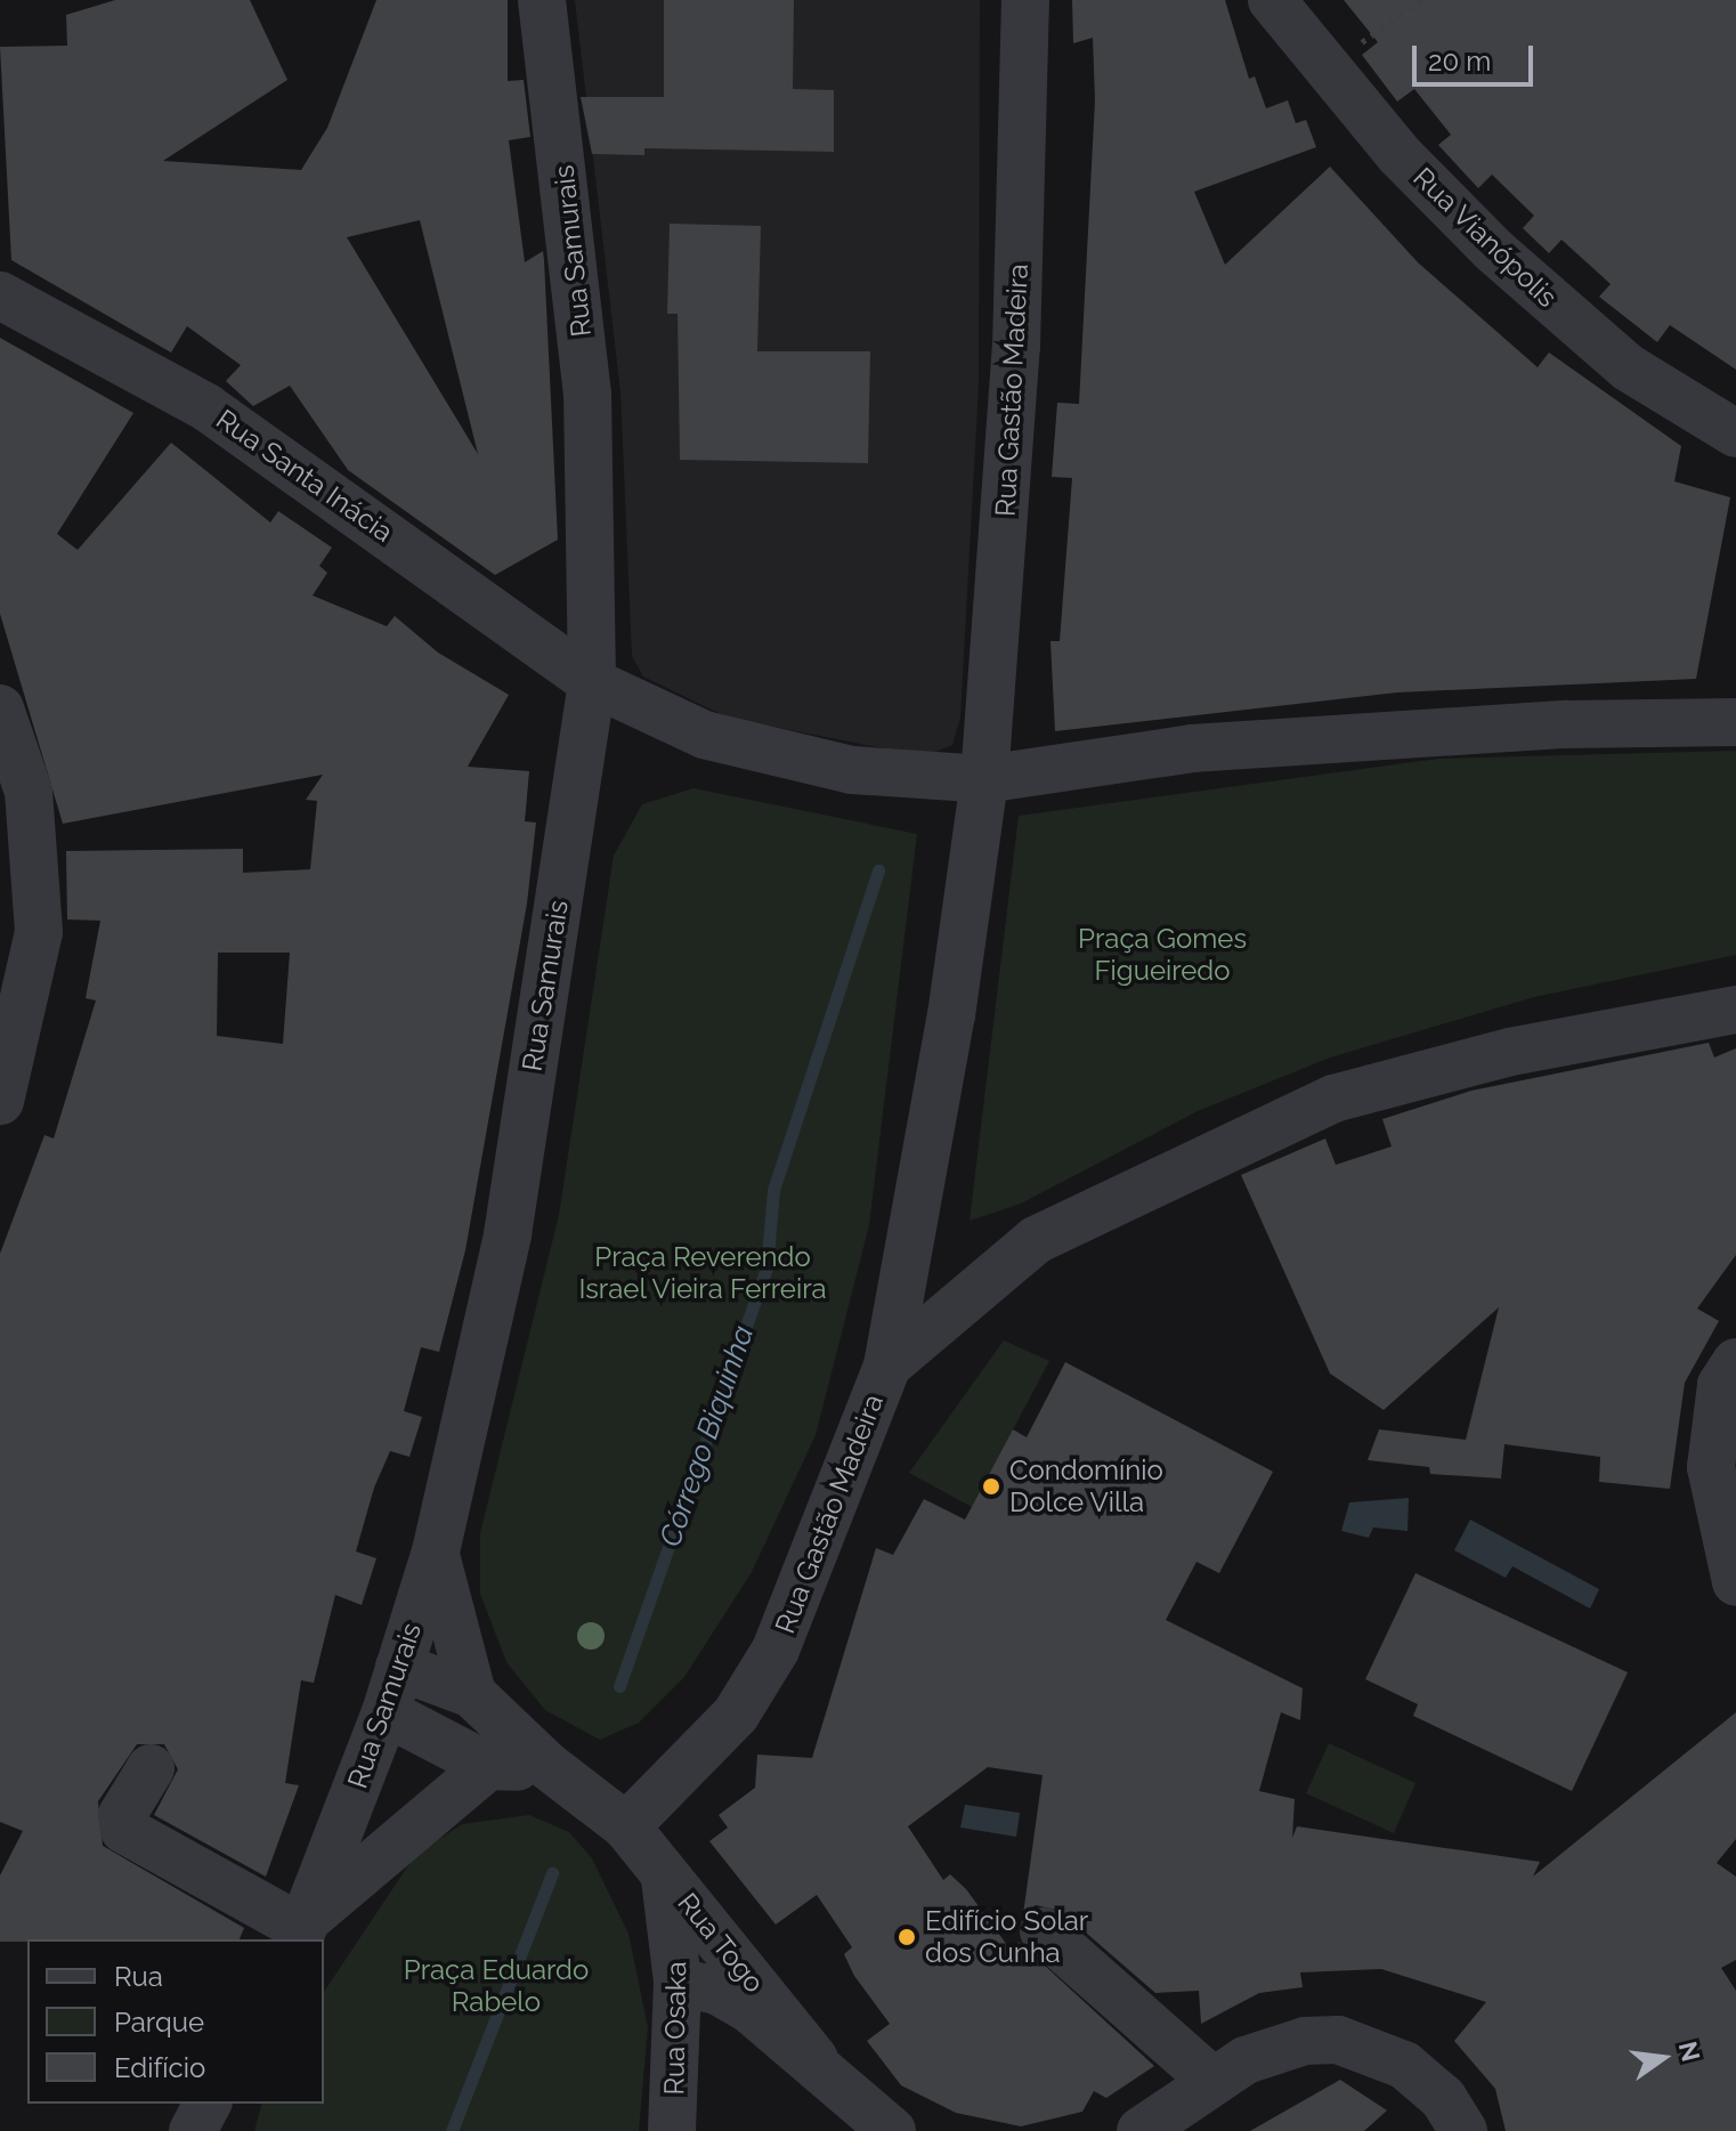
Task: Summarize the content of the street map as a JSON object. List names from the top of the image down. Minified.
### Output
{"streets":{"street":["Rua Vianópolis","Rua Samurais","Rua Gastão Madeira","Rua Santa Inácia","Rua Togo","Rua Osaka"]},"crossings":[["Rua Samurais","Rua Santa Inácia"],["Rua Gastão Madeira","Rua Santa Inácia"],["Rua Gastão Madeira","Rua Togo"],["Rua Togo","Rua Osaka"]],"water":["Córrego Biquinha"],"parks":["Praça Gomes Figueiredo","Praça Reverendo Israel Vieira Ferreira","Praça Eduardo Rabelo"],"places":["Condomínio Dolce Villa","Edifício Solar dos Cunha"],"legend":["Rua","Parque","Edifício"],"scale_bar":"20 m","north":"right"}
